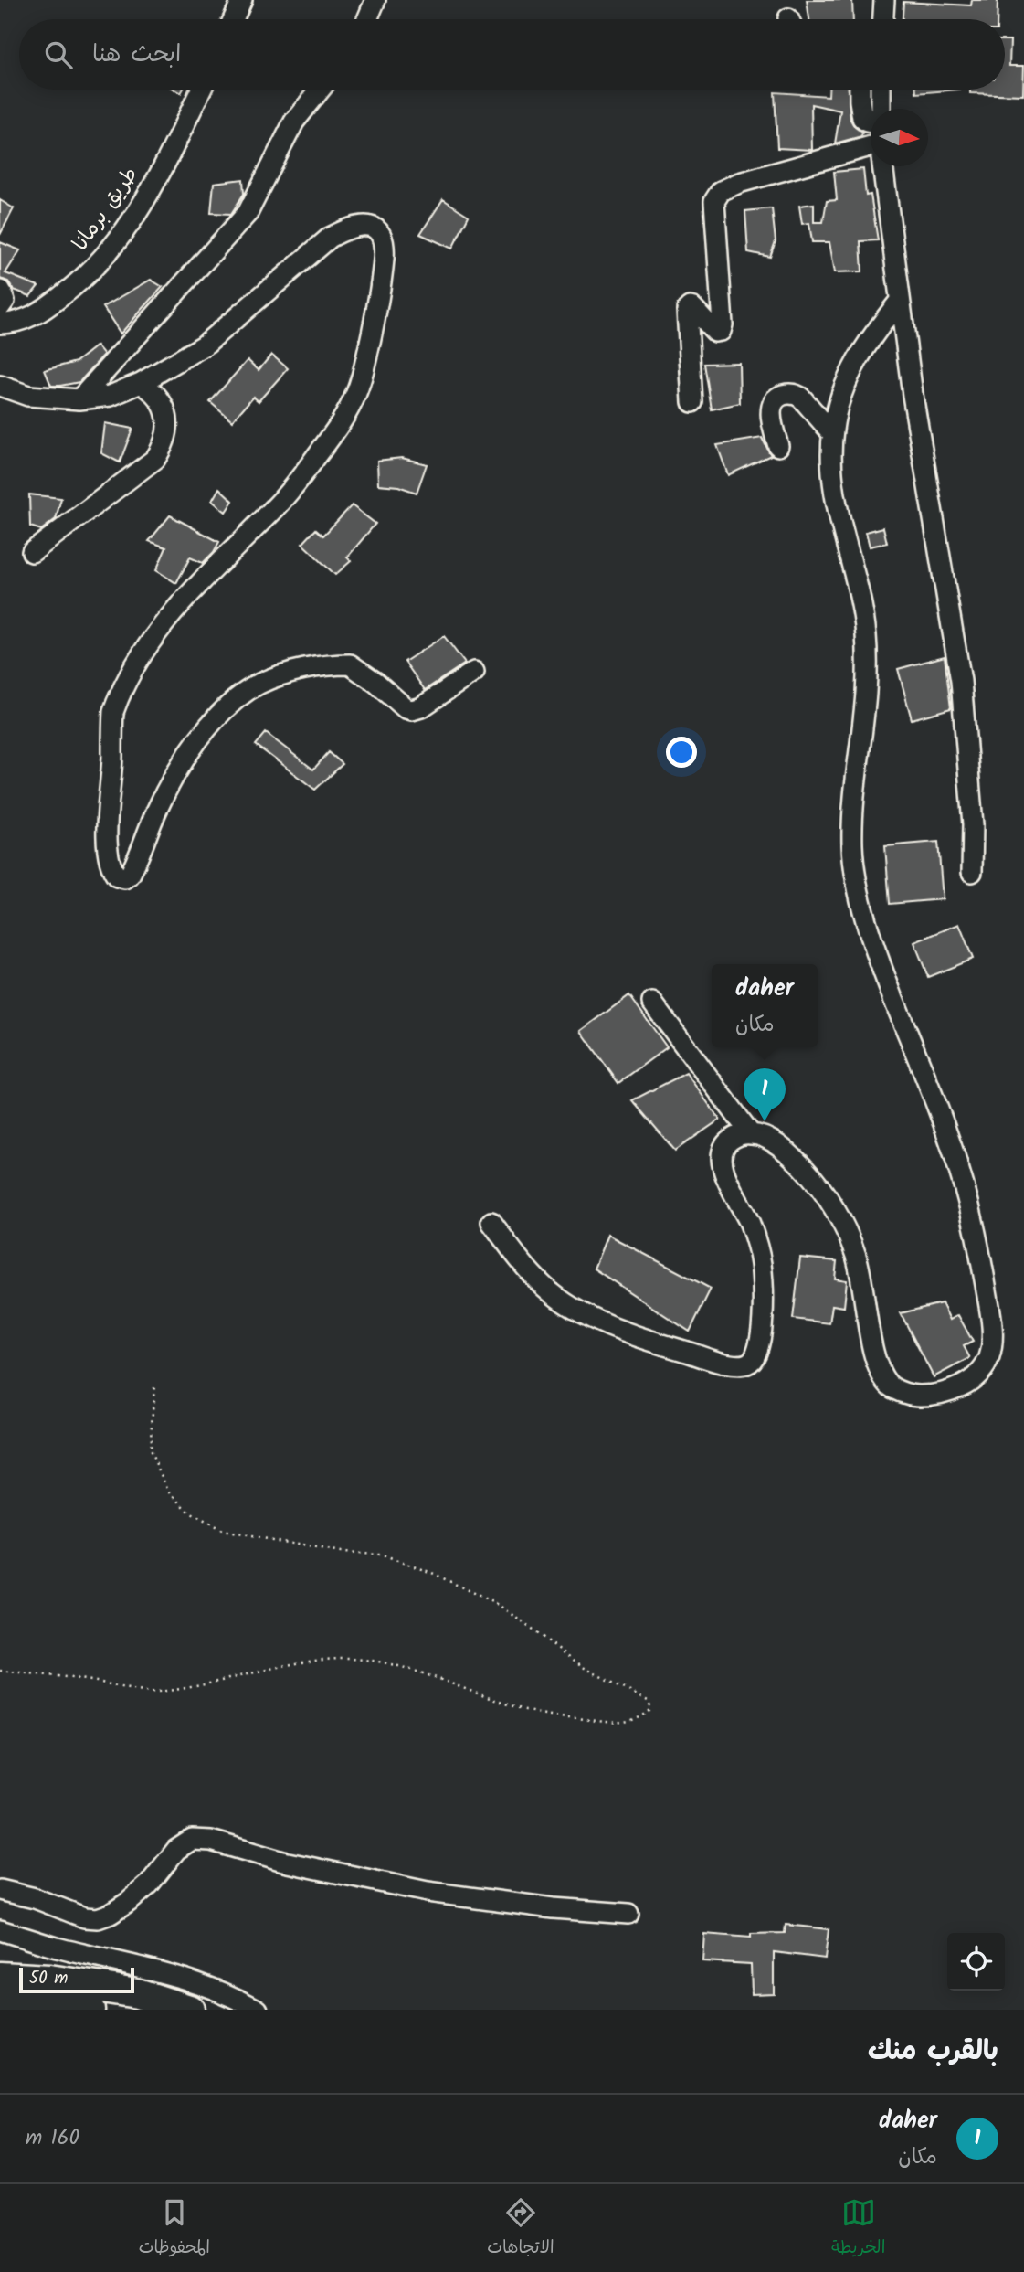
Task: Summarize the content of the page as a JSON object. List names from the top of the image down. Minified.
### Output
{"streets":{"street":["طريق برمانا"]},"scale_bar":"50 m","north":"right","page":{"search":"ابحث هنا","popup":["daher","مكان"],"pins":"1","scale":"50 m","heading":"بالقرب منك","list":[{"mark":"1","name":"daher","note":"مكان","value":"160 m"}],"nav":["الخريطة","الاتجاهات","المحفوظات"]}}
